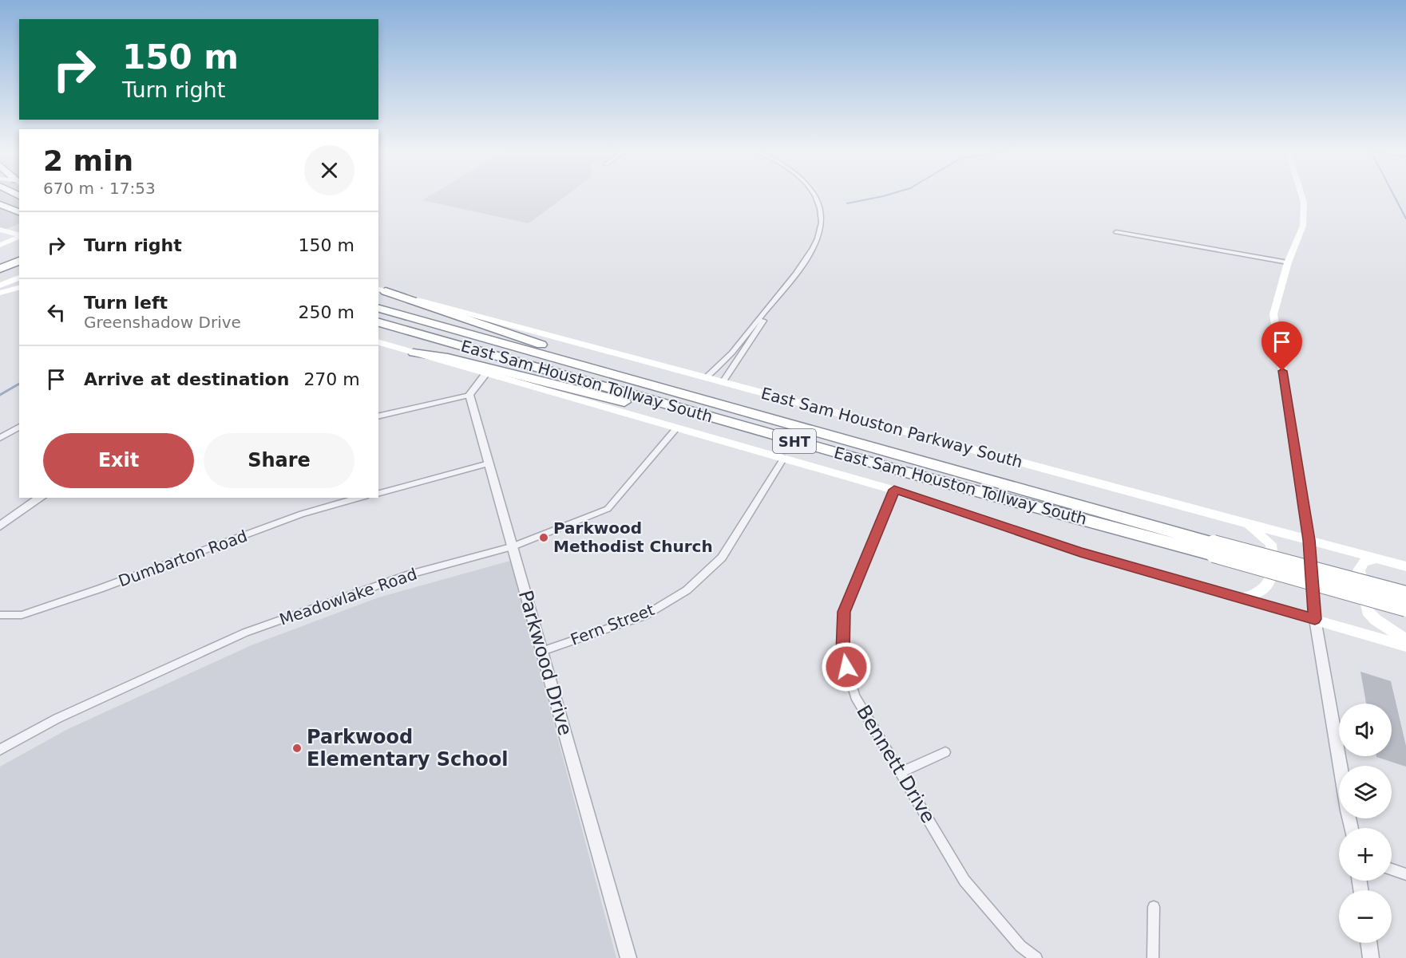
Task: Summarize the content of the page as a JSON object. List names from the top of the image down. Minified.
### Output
{"streets":{"highway":["East Sam Houston Tollway South","SHT"],"main road":["East Sam Houston Parkway South"],"street":["Dumbarton Road","Meadowlake Road","Fern Street","Parkwood Drive","Bennett Drive"]},"crossings":[["Meadowlake Road","Parkwood Drive"],["Fern Street","Parkwood Drive"]],"places":["Parkwood Methodist Church","Parkwood Elementary School"],"page":{"turn":["150 m","Turn right"],"heading":["2 min","670 m · 17:53"],"list":[{"name":"Turn right","value":"150 m"},{"name":"Turn left","note":"Greenshadow Drive","value":"250 m"},{"name":"Arrive at destination","value":"270 m"}],"buttons":["Exit","Share"],"map_buttons":["+","−"]}}
